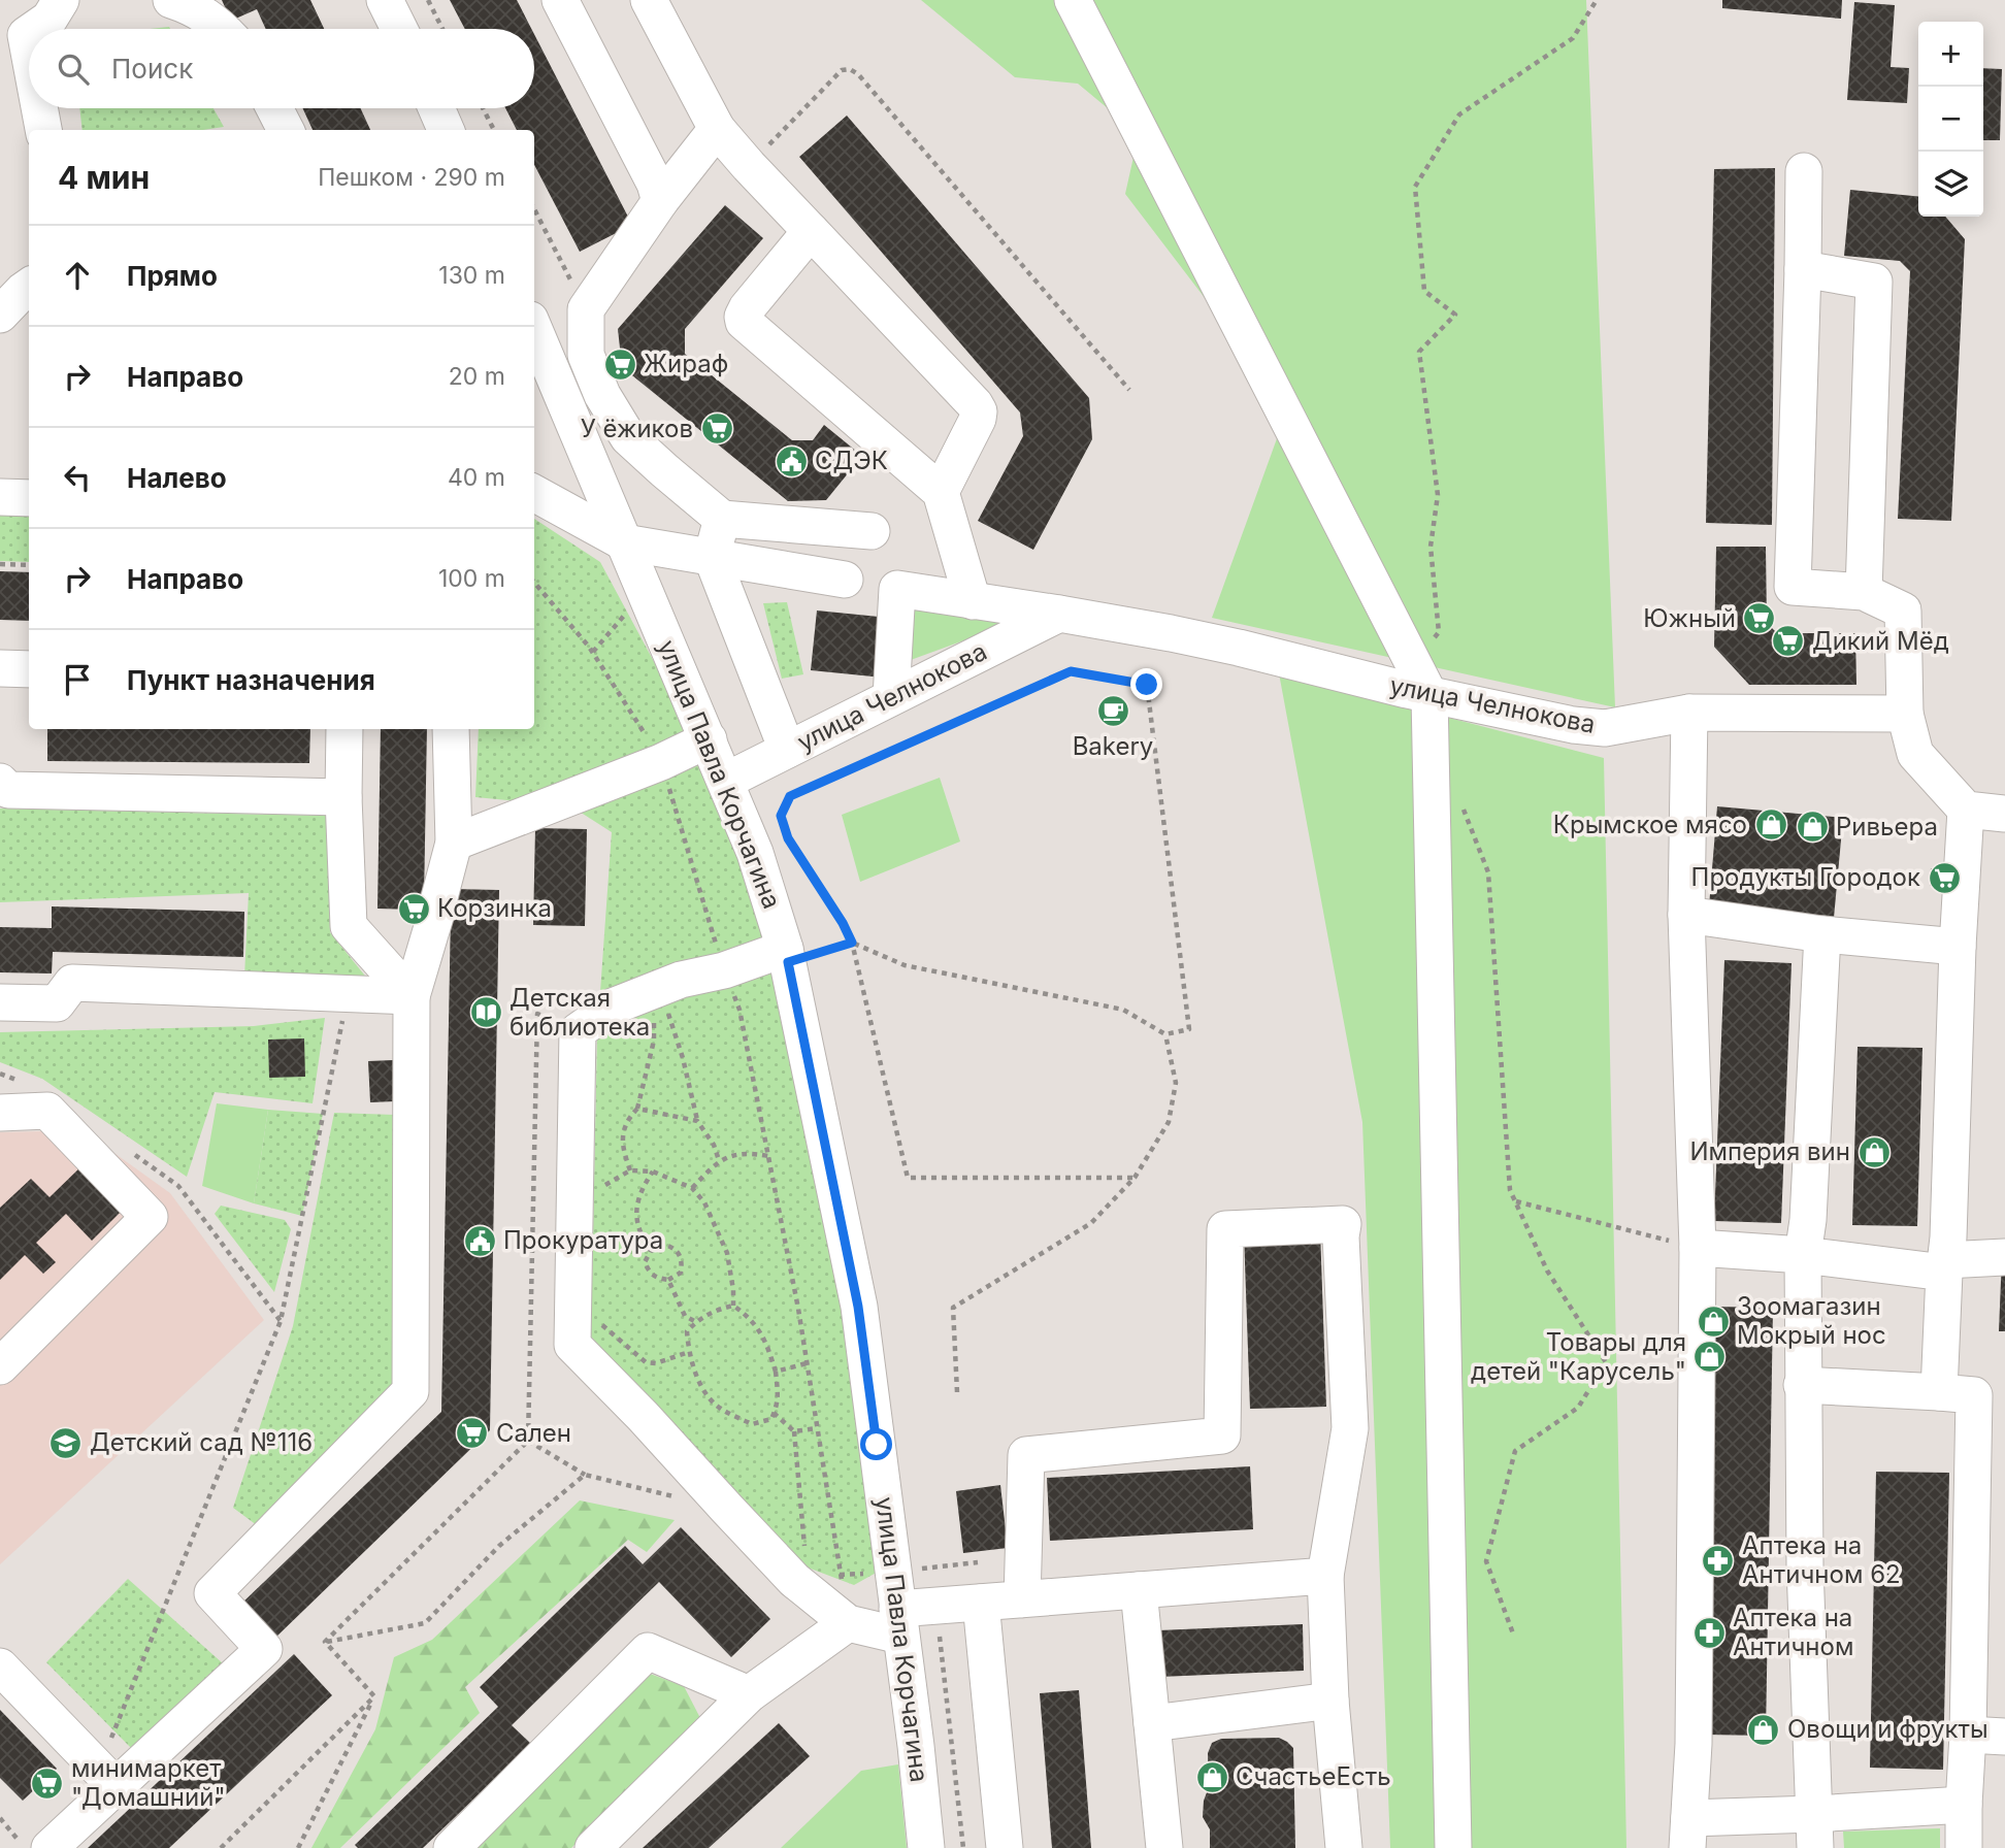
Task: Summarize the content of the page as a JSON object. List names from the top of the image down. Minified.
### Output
{"streets":{"street":["улица Челнокова","улица Павла Корчагина"]},"crossings":[["улица Челнокова","улица Павла Корчагина"]],"places":{"supermarket":["Жираф","У ёжиков","Южный","Дикий Мёд","Продукты Городок","Корзинка","Сален","минимаркет \"Домашний\""],"public building":["СДЭК","Прокуратура"],"cafe":["Bakery"],"shop":["Крымское мясо","Ривьера","Империя вин","Зоомагазин Мокрый нос","Товары для детей \"Карусель\"","Овощи и фрукты","СчастьеЕсть"],"library":["Детская библиотека"],"school or university":["Детский сад №116"],"pharmacy":["Аптека на Античном 62","Аптека на Античном"]},"page":{"map_buttons":["+","−"],"search":"Поиск","heading":["4 мин","Пешком · 290 m"],"list":[["Прямо","130 m"],["Направо","20 m"],["Налево","40 m"],["Направо","100 m"],"Пункт назначения"]}}
